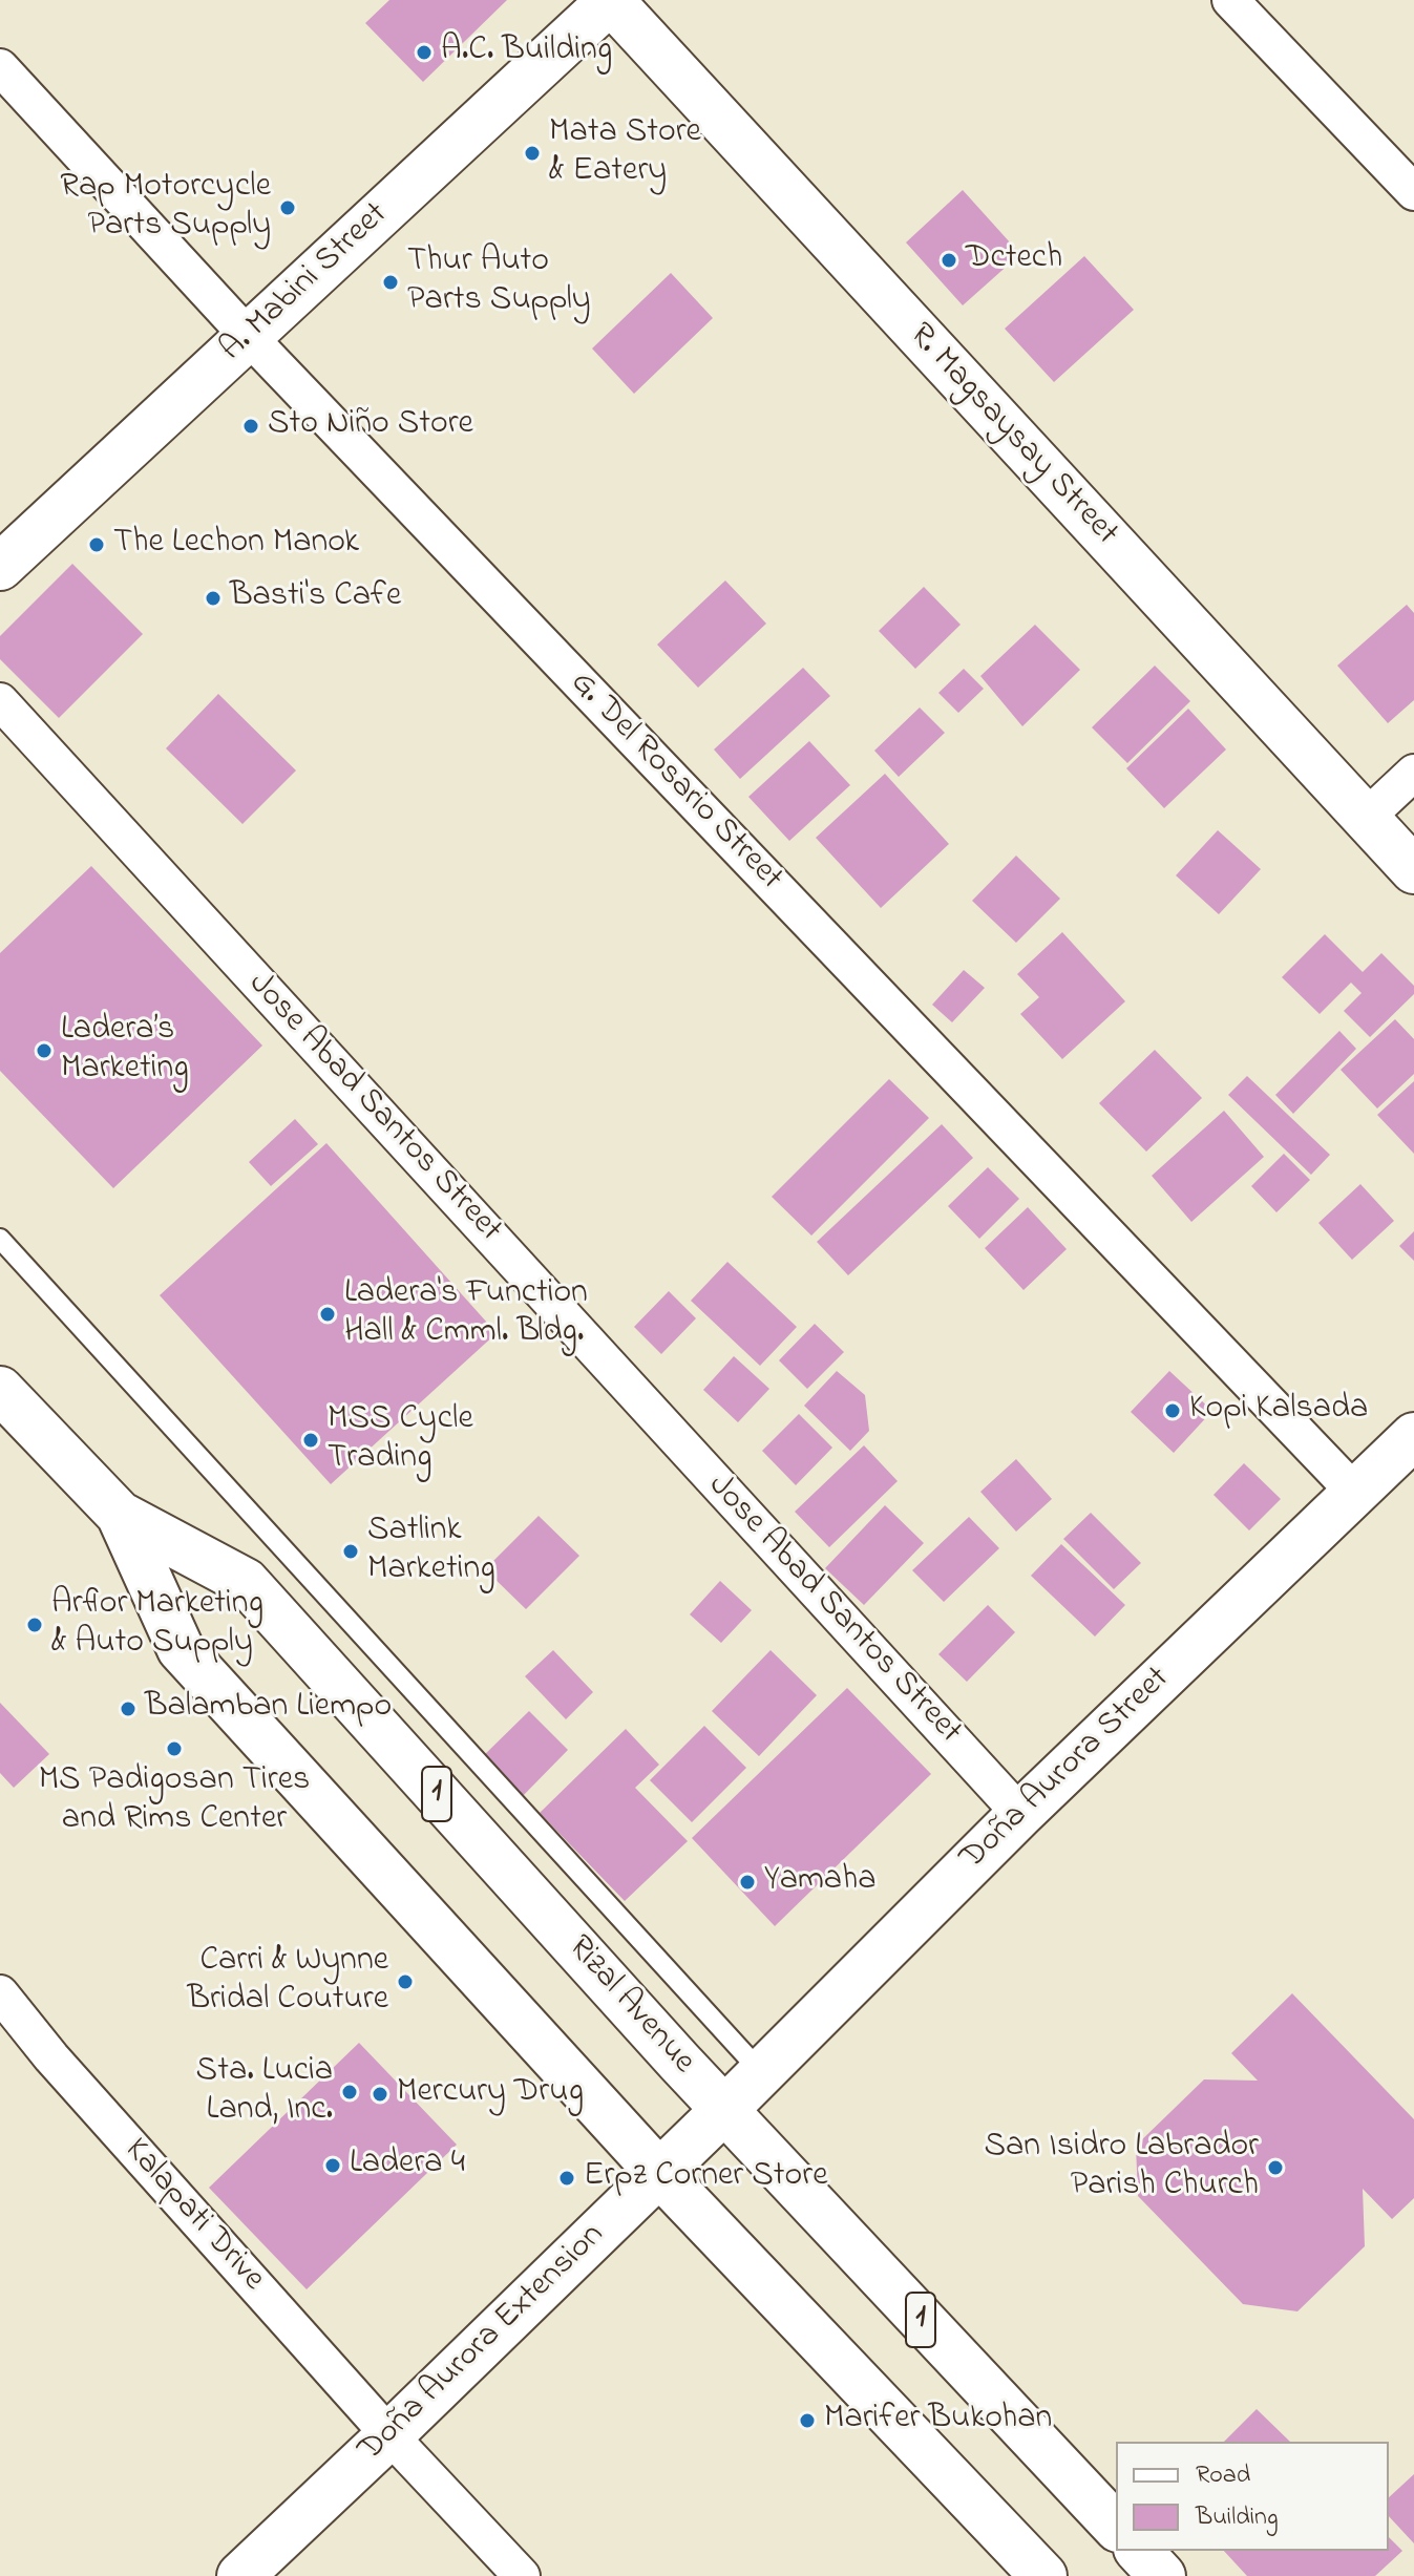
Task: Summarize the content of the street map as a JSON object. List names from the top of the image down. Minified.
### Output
{"streets":{"main road":["A. Mabini Street","R. Magsaysay Street","Doña Aurora Street","1","Rizal Avenue","Doña Aurora Extension"],"street":["G. Del Rosario Street","Jose Abad Santos Street","Kalapati Drive"]},"crossings":[["A. Mabini Street","R. Magsaysay Street"],["A. Mabini Street","G. Del Rosario Street"],["G. Del Rosario Street","Doña Aurora Street"],["Jose Abad Santos Street","Doña Aurora Street"],["Doña Aurora Street","Rizal Avenue"],["Doña Aurora Street","Doña Aurora Extension"],["Rizal Avenue","Doña Aurora Extension"],["Kalapati Drive","Doña Aurora Extension"]],"places":["A.C. Building","Mata Store & Eatery","Rap Motorcycle Parts Supply","Dctech","Thur Auto Parts Supply","Sto Niño Store","The Lechon Manok","Basti's Cafe","Ladera’s Marketing","Ladera's Function Hall & Cmml. Bldg.","Kopi Kalsada","MSS Cycle Trading","Satlink Marketing","Arflor Marketing & Auto Supply","Balamban Liempo","MS Padigosan Tires and Rims Center","Yamaha","Carri & Wynne Bridal Couture","Sta. Lucia Land, Inc.","Mercury Drug","Ladera 4","San Isidro Labrador Parish Church","Erpz Corner Store","Marifer Bukohan"],"legend":["Road","Building"]}
